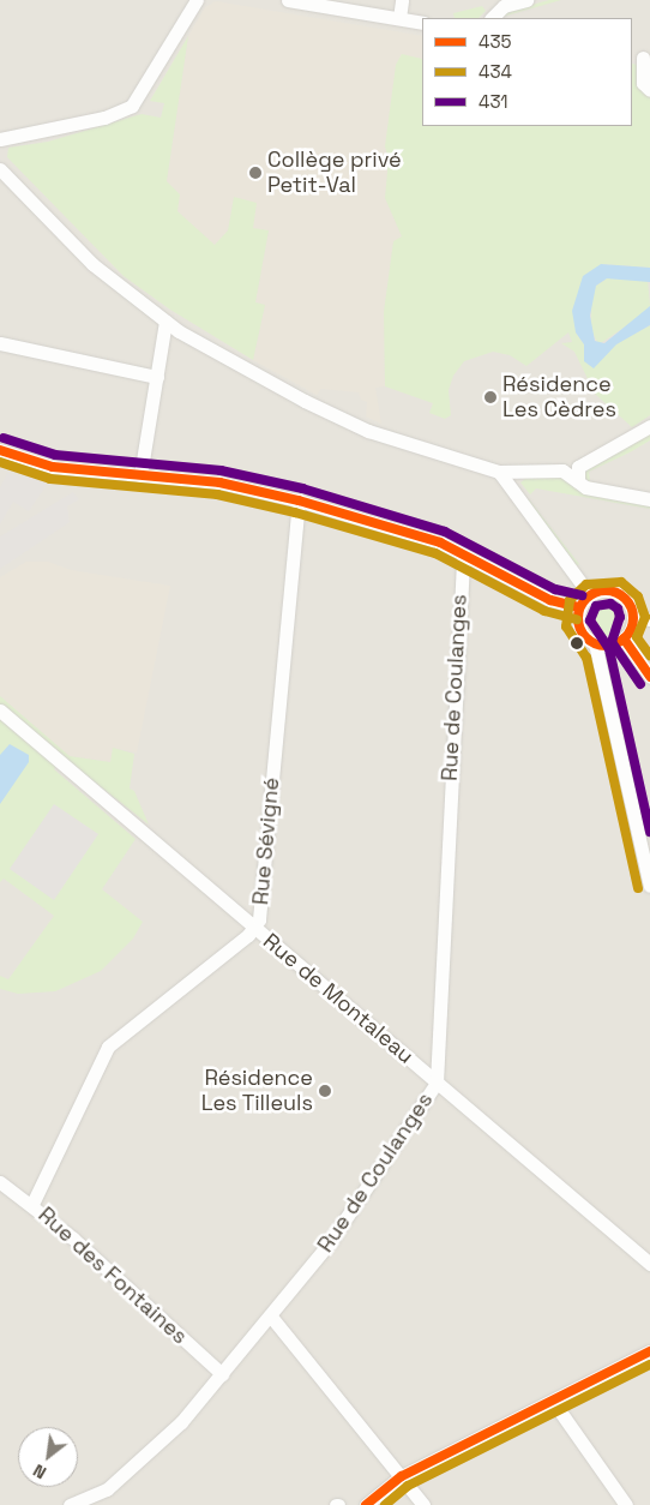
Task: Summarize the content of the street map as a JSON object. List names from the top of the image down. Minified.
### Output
{"streets":{"street":["Rue de Coulanges","Rue Sévigné","Rue de Montaleau","Rue des Fontaines"]},"crossings":[["Rue de Coulanges","Rue de Montaleau"],["Rue de Coulanges","Rue des Fontaines"],["Rue Sévigné","Rue de Montaleau"],["Rue Sévigné","Rue des Fontaines"]],"places":["Collège privé Petit-Val","Résidence Les Cèdres","Résidence Les Tilleuls"],"lines":["transit line 431","transit line 435","transit line 434"],"legend":["435","434","431"],"north":"bottom left"}
